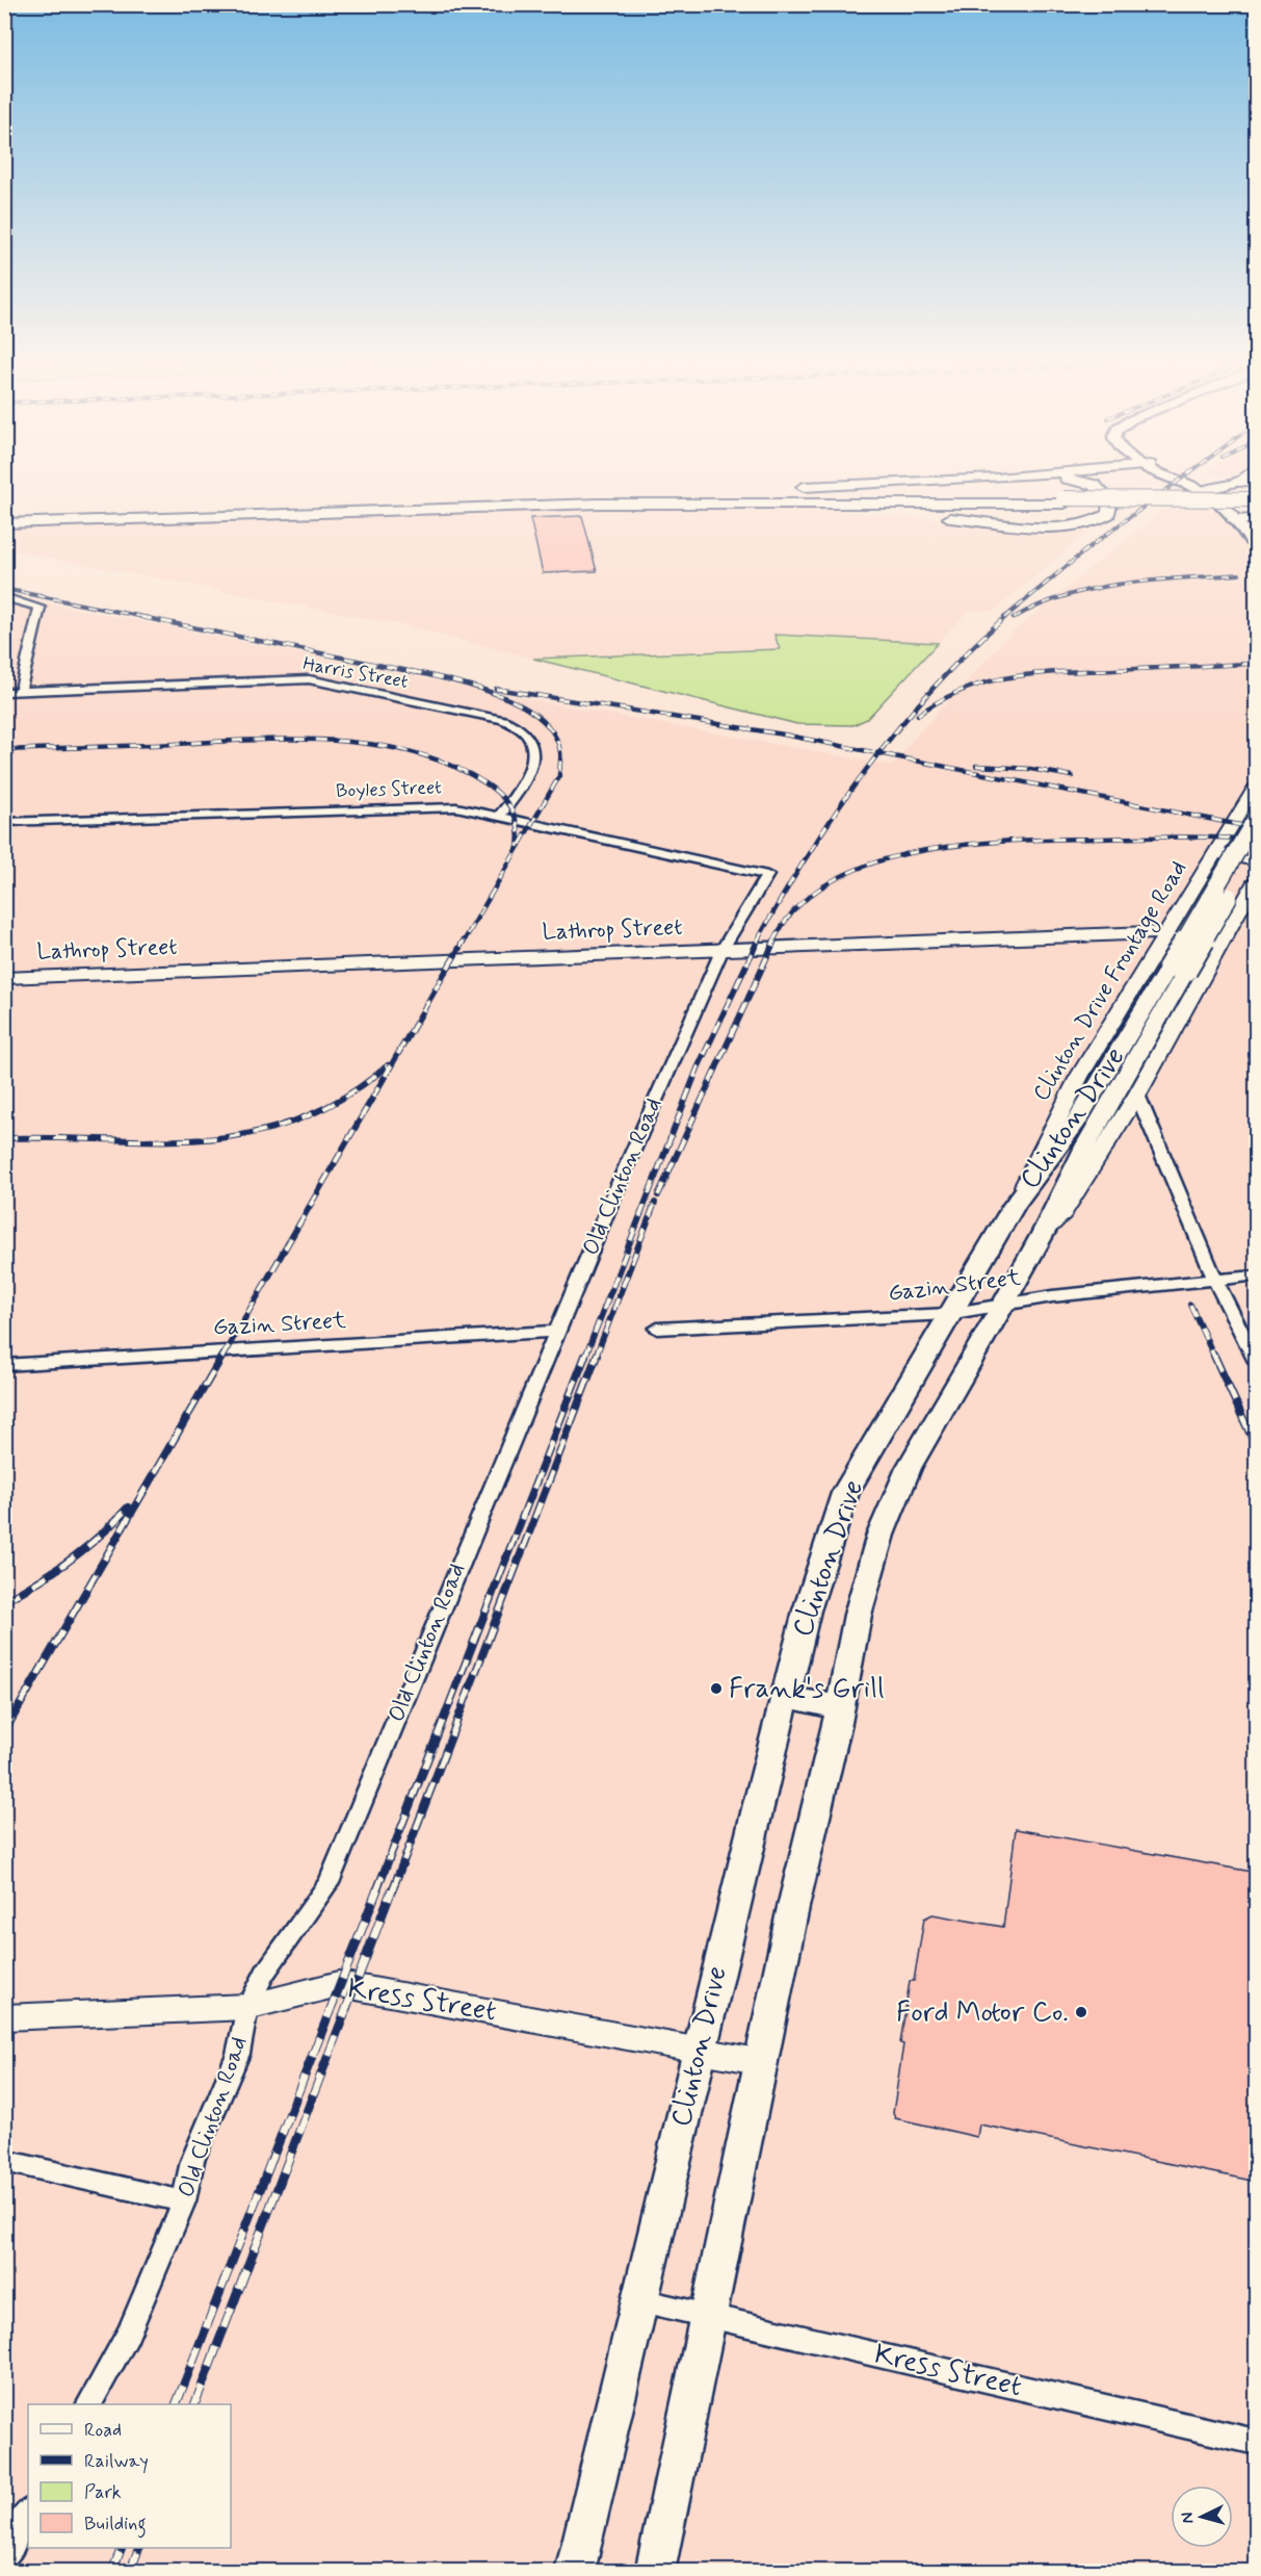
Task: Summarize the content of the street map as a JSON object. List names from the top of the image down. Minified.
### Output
{"streets":{"main road":["Clinton Drive"],"street":["Harris Street","Boyles Street","Lathrop Street","Clinton Drive Frontage Road","Old Clinton Road","Gazin Street","Kress Street"]},"crossings":[["Harris Street","Boyles Street"],["Boyles Street","Old Clinton Road"],["Lathrop Street","Clinton Drive Frontage Road"],["Lathrop Street","Old Clinton Road"],["Clinton Drive Frontage Road","Clinton Drive"],["Clinton Drive","Gazin Street"],["Clinton Drive","Kress Street"],["Old Clinton Road","Gazin Street"],["Old Clinton Road","Kress Street"]],"places":["Frank's Grill","Ford Motor Co."],"legend":["Road","Railway","Park","Building"],"north":"left"}
